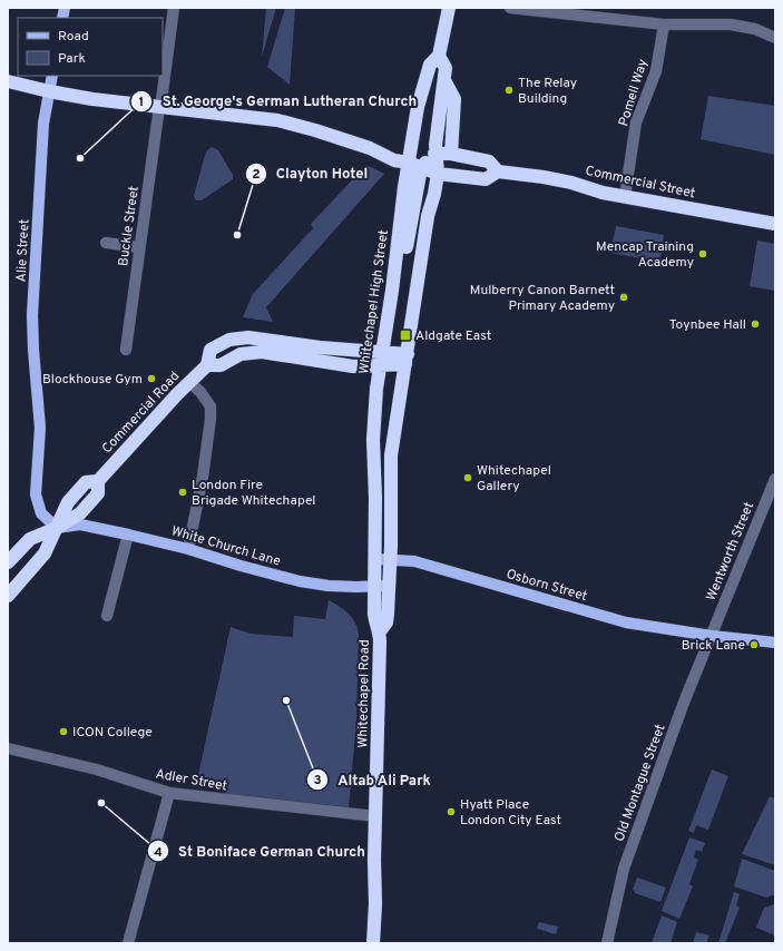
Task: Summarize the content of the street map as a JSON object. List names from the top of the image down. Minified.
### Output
{"streets":{"highway":["Commercial Street","Whitechapel High Street","Commercial Road","Whitechapel Road"],"main road":["Alie Street","White Church Lane","Osborn Street"],"street":["Pomell Way","Buckle Street","Wentworth Street","Adler Street","Old Montague Street"]},"crossings":[["Pomell Way","Commercial Street"],["Commercial Street","Buckle Street"],["Commercial Street","Alie Street"],["Commercial Street","Whitechapel High Street"],["Alie Street","Commercial Road"],["Alie Street","White Church Lane"],["Whitechapel High Street","Commercial Road"],["Whitechapel High Street","Osborn Street"],["Whitechapel High Street","Whitechapel Road"],["Commercial Road","White Church Lane"],["White Church Lane","Whitechapel Road"],["Wentworth Street","Osborn Street"],["Wentworth Street","Old Montague Street"],["Osborn Street","Whitechapel Road"],["Osborn Street","Old Montague Street"],["Whitechapel Road","Adler Street"]],"places":{"other":["The Relay Building","St. George's German Lutheran Church","Clayton Hotel","Mencap Training Academy","Mulberry Canon Barnett Primary Academy","Toynbee Hall","Blockhouse Gym","Whitechapel Gallery","London Fire Brigade Whitechapel","Brick Lane","Altab Ali Park","ICON College","St Boniface German Church","Hyatt Place London City East"],"transit":["Aldgate East"]},"legend":["Road","Park"]}
